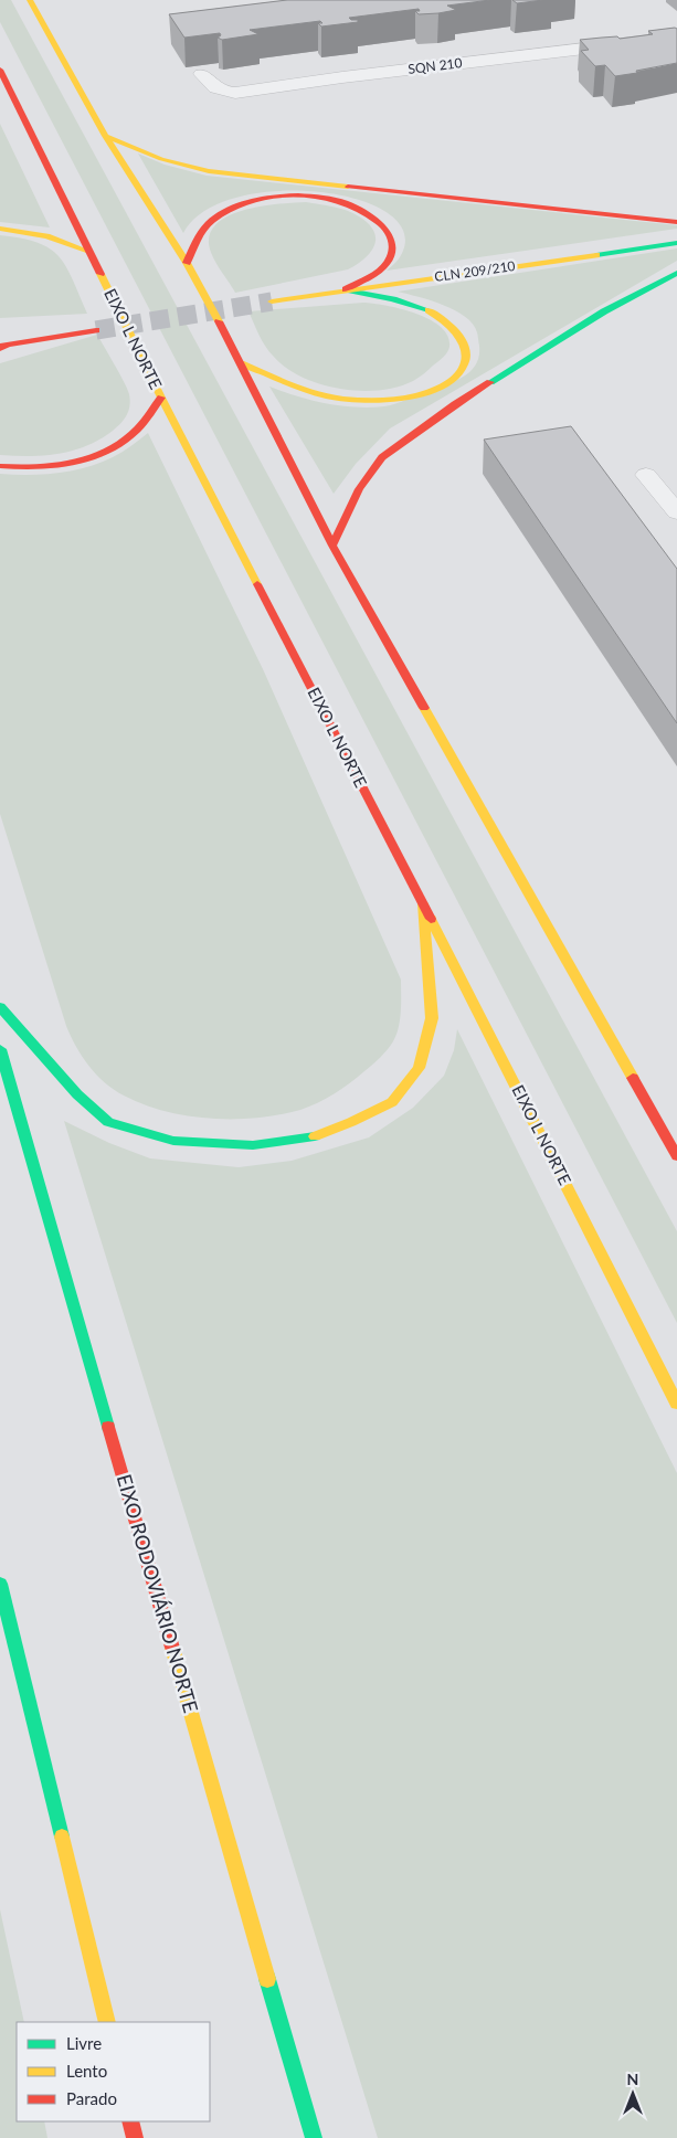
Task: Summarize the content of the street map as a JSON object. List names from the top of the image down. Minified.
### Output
{"streets":{"main road":["CLN 209/210","EIXO L NORTE","EIXO RODOVIÁRIO NORTE"],"street":["SQN 210"]},"legend":["Livre","Lento","Parado"],"north":"top"}
